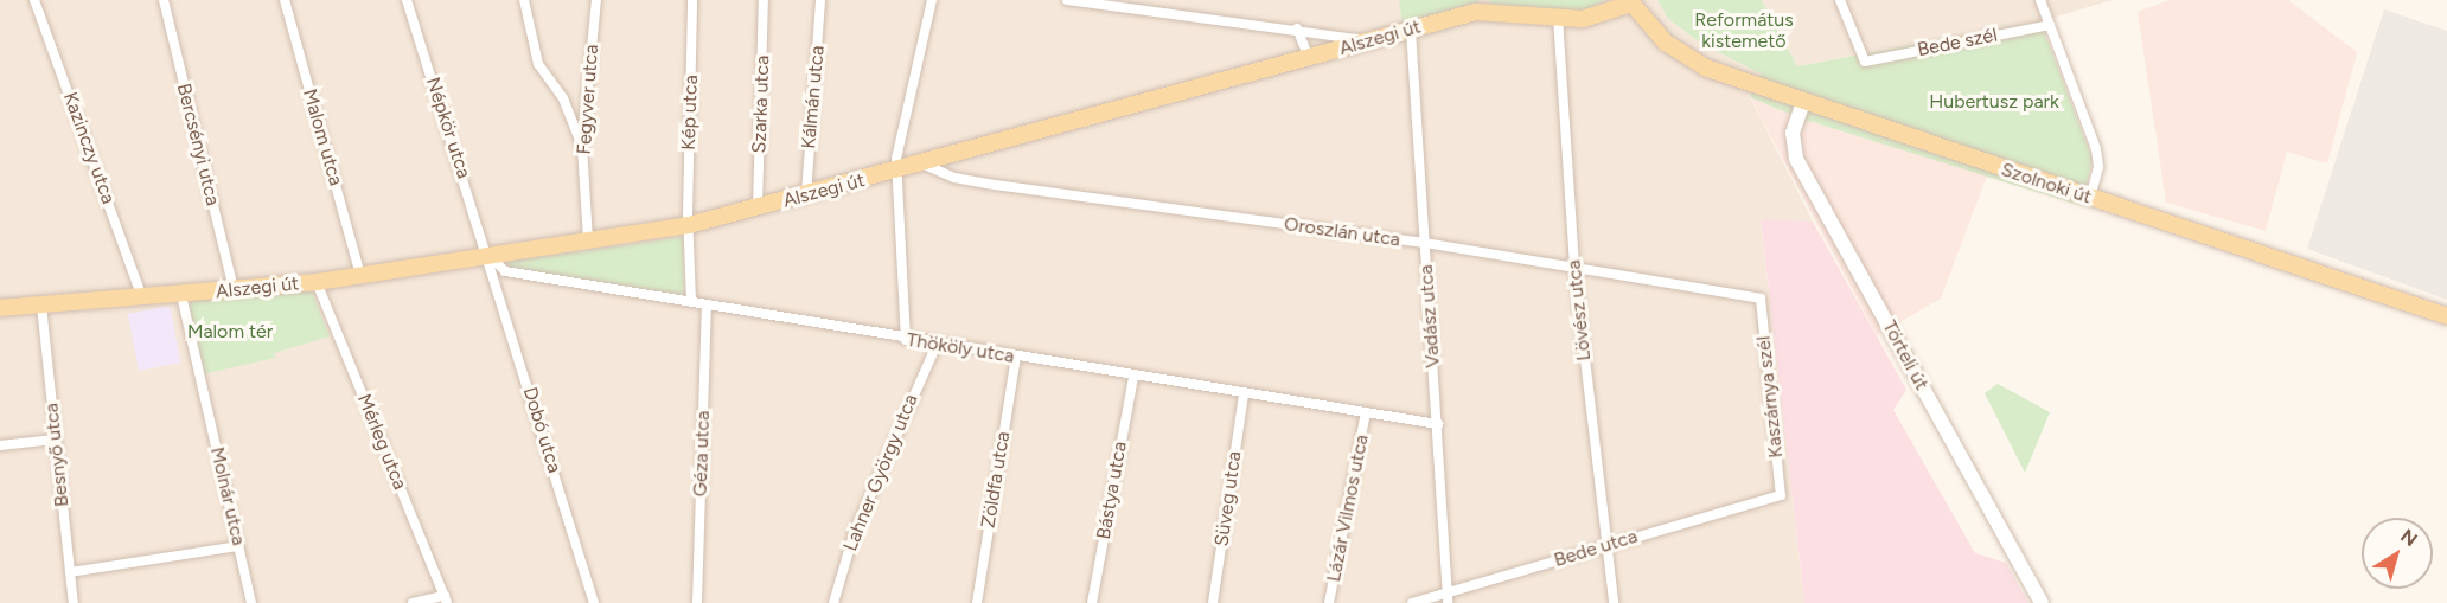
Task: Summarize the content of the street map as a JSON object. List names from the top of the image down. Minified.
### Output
{"streets":{"main road":["Alszegi út","Szolnoki út","Törteli út"],"street":["Bede szél","Kálmán utca","Fegyver utca","Szarka utca","Kép utca","Népkör utca","Malom utca","Bercsényi utca","Kazinczy utca","Oroszlán utca","Lövész utca","Vadász utca","Thököly utca","Kaszárnya szél","Dobó utca","Mérleg utca","Géza utca","Besnyő utca","Lahner György utca","Zöldfa utca","Bástya utca","Molnár utca","Süveg utca","Lázár Vilmos utca","Bede utca"]},"crossings":[["Alszegi út","Kálmán utca"],["Alszegi út","Fegyver utca"],["Alszegi út","Szarka utca"],["Alszegi út","Kép utca"],["Alszegi út","Népkör utca"],["Alszegi út","Malom utca"],["Alszegi út","Bercsényi utca"],["Alszegi út","Kazinczy utca"],["Alszegi út","Szolnoki út"],["Alszegi út","Oroszlán utca"],["Alszegi út","Lövész utca"],["Alszegi út","Vadász utca"],["Alszegi út","Thököly utca"],["Alszegi út","Dobó utca"],["Alszegi út","Mérleg utca"],["Alszegi út","Besnyő utca"],["Alszegi út","Molnár utca"],["Népkör utca","Thököly utca"],["Népkör utca","Dobó utca"],["Szolnoki út","Törteli út"],["Oroszlán utca","Lövész utca"],["Oroszlán utca","Vadász utca"],["Oroszlán utca","Kaszárnya szél"],["Lövész utca","Bede utca"],["Vadász utca","Thököly utca"],["Vadász utca","Bede utca"],["Thököly utca","Dobó utca"],["Thököly utca","Géza utca"],["Thököly utca","Lahner György utca"],["Thököly utca","Zöldfa utca"],["Thököly utca","Bástya utca"],["Thököly utca","Süveg utca"],["Thököly utca","Lázár Vilmos utca"],["Kaszárnya szél","Bede utca"]],"parks":["Református kistemető","Hubertusz park","Malom tér"],"north":"top right"}
